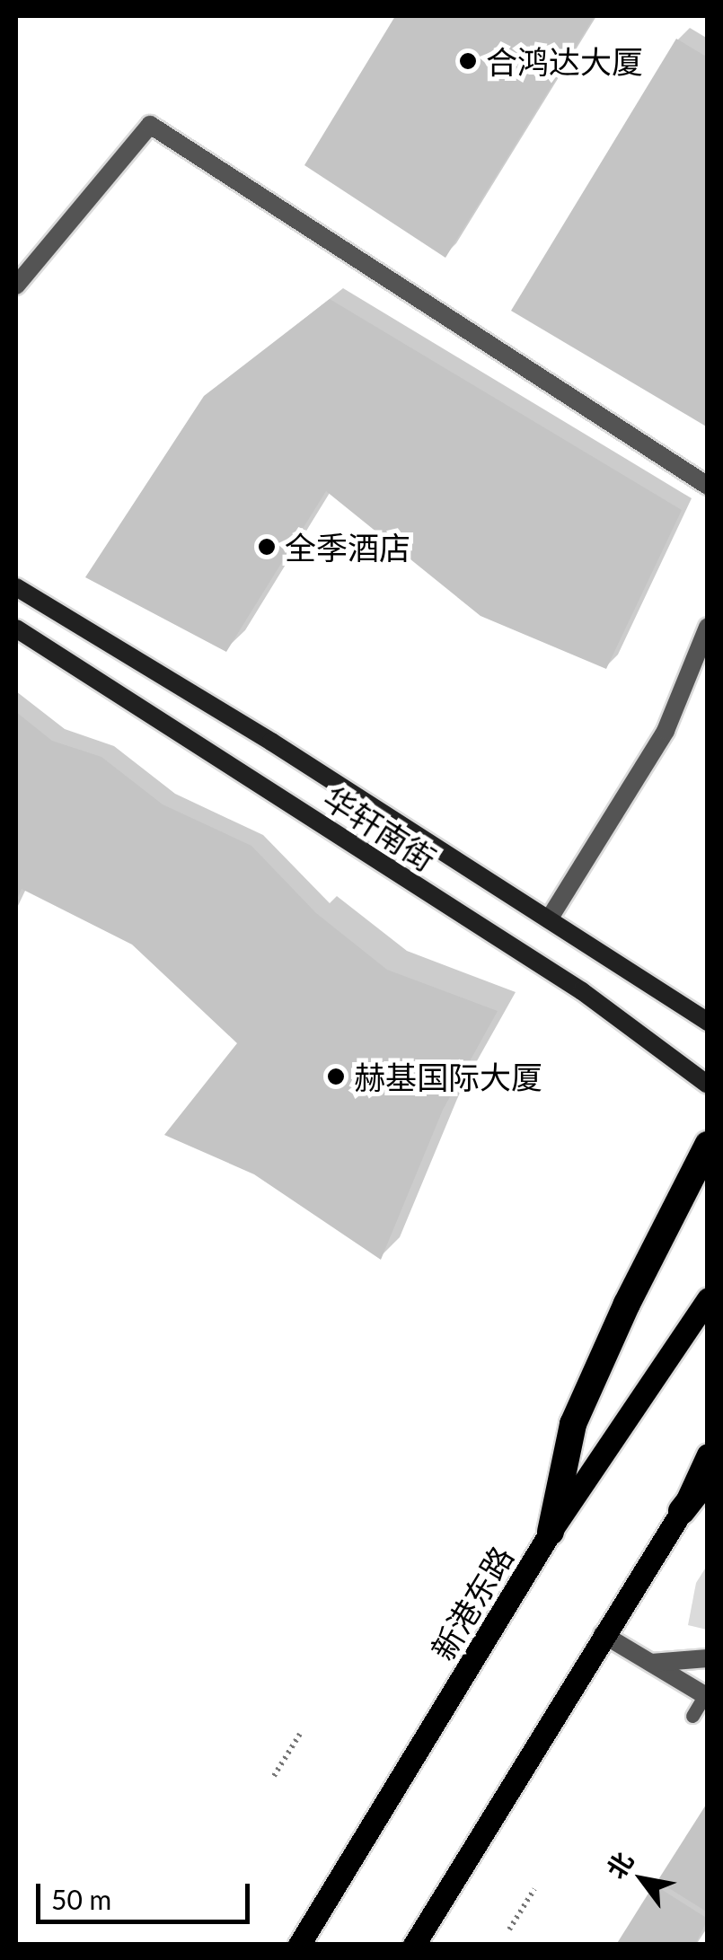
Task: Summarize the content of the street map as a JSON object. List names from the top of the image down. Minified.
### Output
{"streets":{"main road":["新港东路"],"street":["华轩南街"]},"places":["合鸿达大厦","全季酒店","赫基国际大厦"],"scale_bar":"50 m","north":"top left"}
